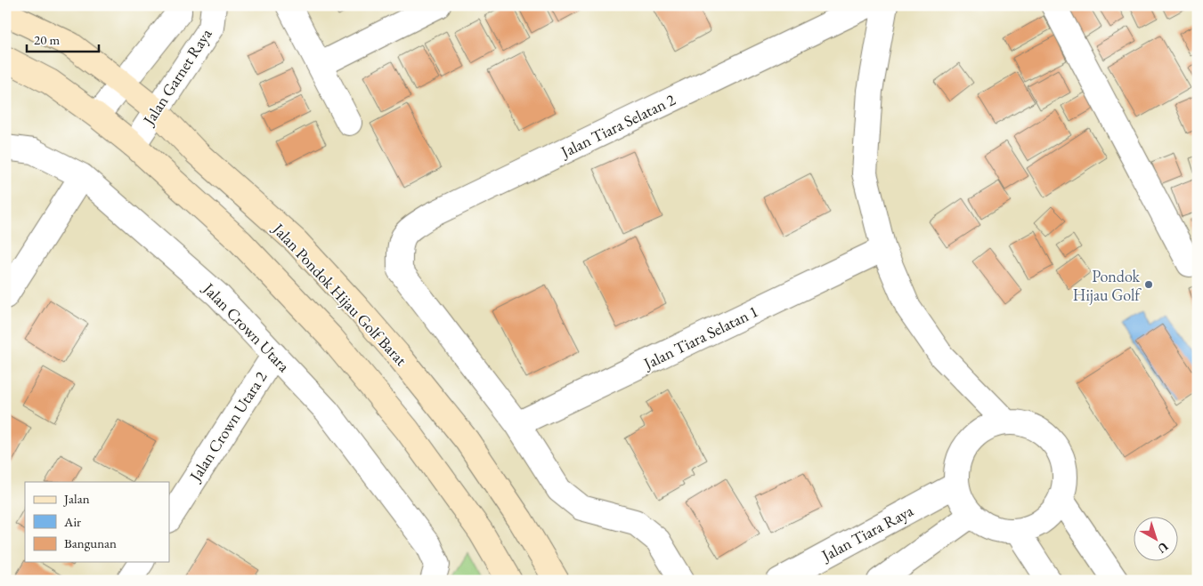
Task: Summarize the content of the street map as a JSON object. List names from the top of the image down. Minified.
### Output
{"streets":{"street":["Jalan Garnet Raya","Jalan Tiara Selatan 2","Jalan Pondok Hijau Golf Barat","Jalan Crown Utara","Jalan Tiara Selatan 1","Jalan Crown Utara 2","Jalan Tiara Raya"]},"crossings":[["Jalan Garnet Raya","Jalan Pondok Hijau Golf Barat"],["Jalan Tiara Selatan 2","Jalan Tiara Selatan 1"],["Jalan Crown Utara","Jalan Crown Utara 2"]],"places":["Pondok Hijau Golf"],"legend":["Jalan","Air","Bangunan"],"scale_bar":"20 m","north":"bottom right"}
